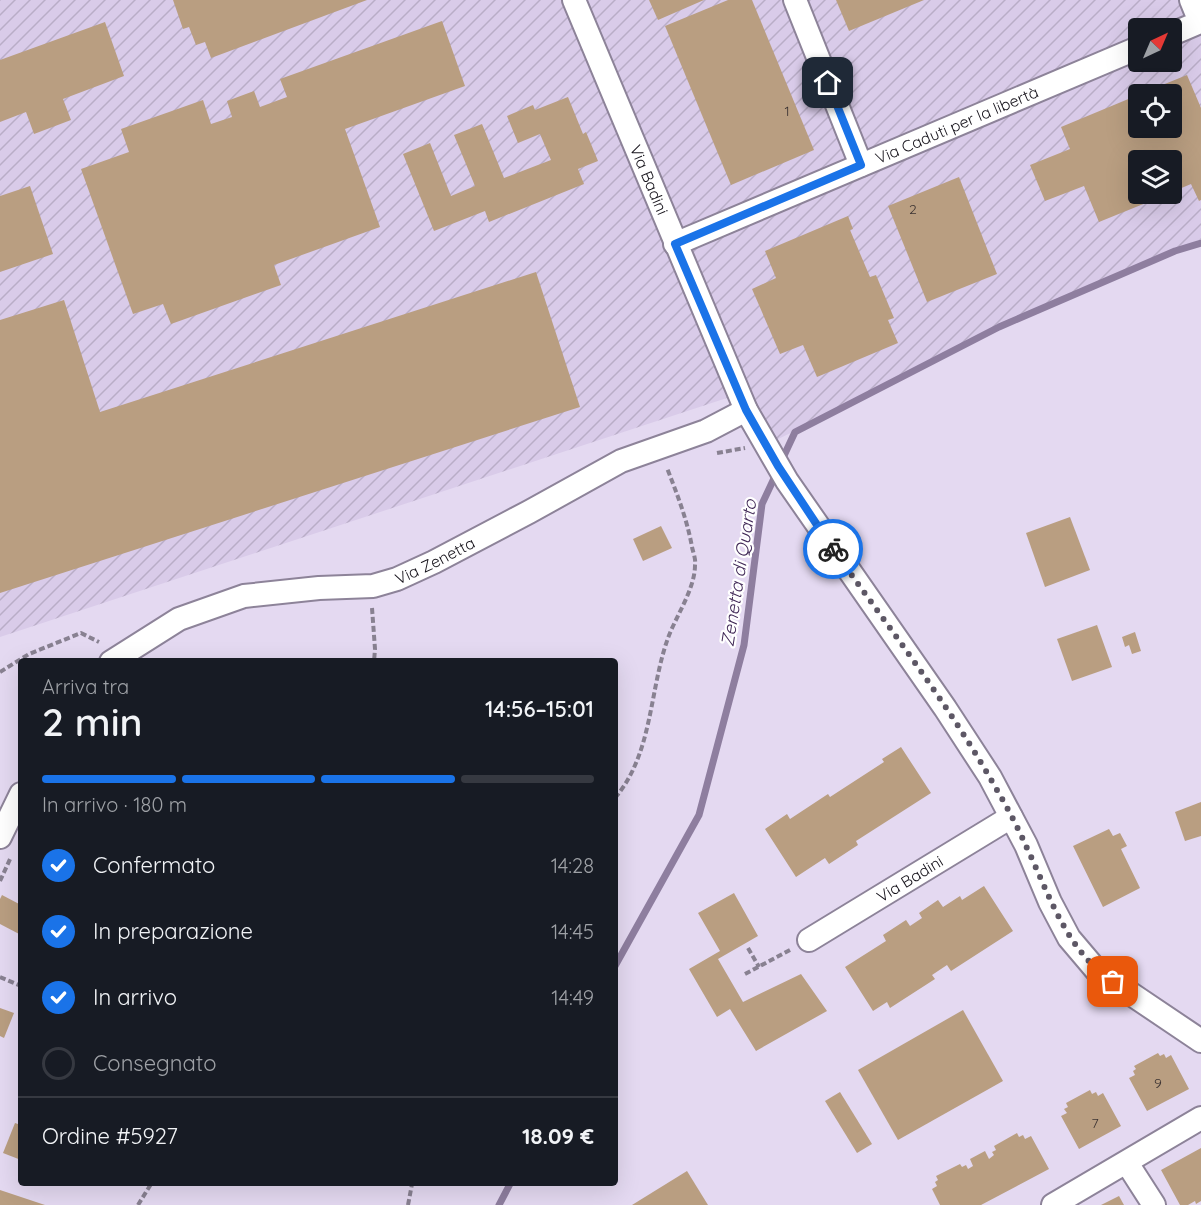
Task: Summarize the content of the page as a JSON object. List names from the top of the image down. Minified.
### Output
{"streets":{"street":["Via Caduti per la libertà","Via Badini","Via Zenetta"]},"crossings":[["Via Caduti per la libertà","Via Badini"],["Via Badini","Via Zenetta"]],"water":["Zenetta di Quarto"],"house_numbers":["1","2","9","7"],"north":"top right","page":{"heading":["2 min","Arriva tra","14:56–15:01"],"panel":["Ordine #5927","18.09 €"],"bar":"In arrivo · 180 m","list":[["Confermato","14:28"],["In preparazione","14:45"],["In arrivo","14:49"],"Consegnato"]}}
